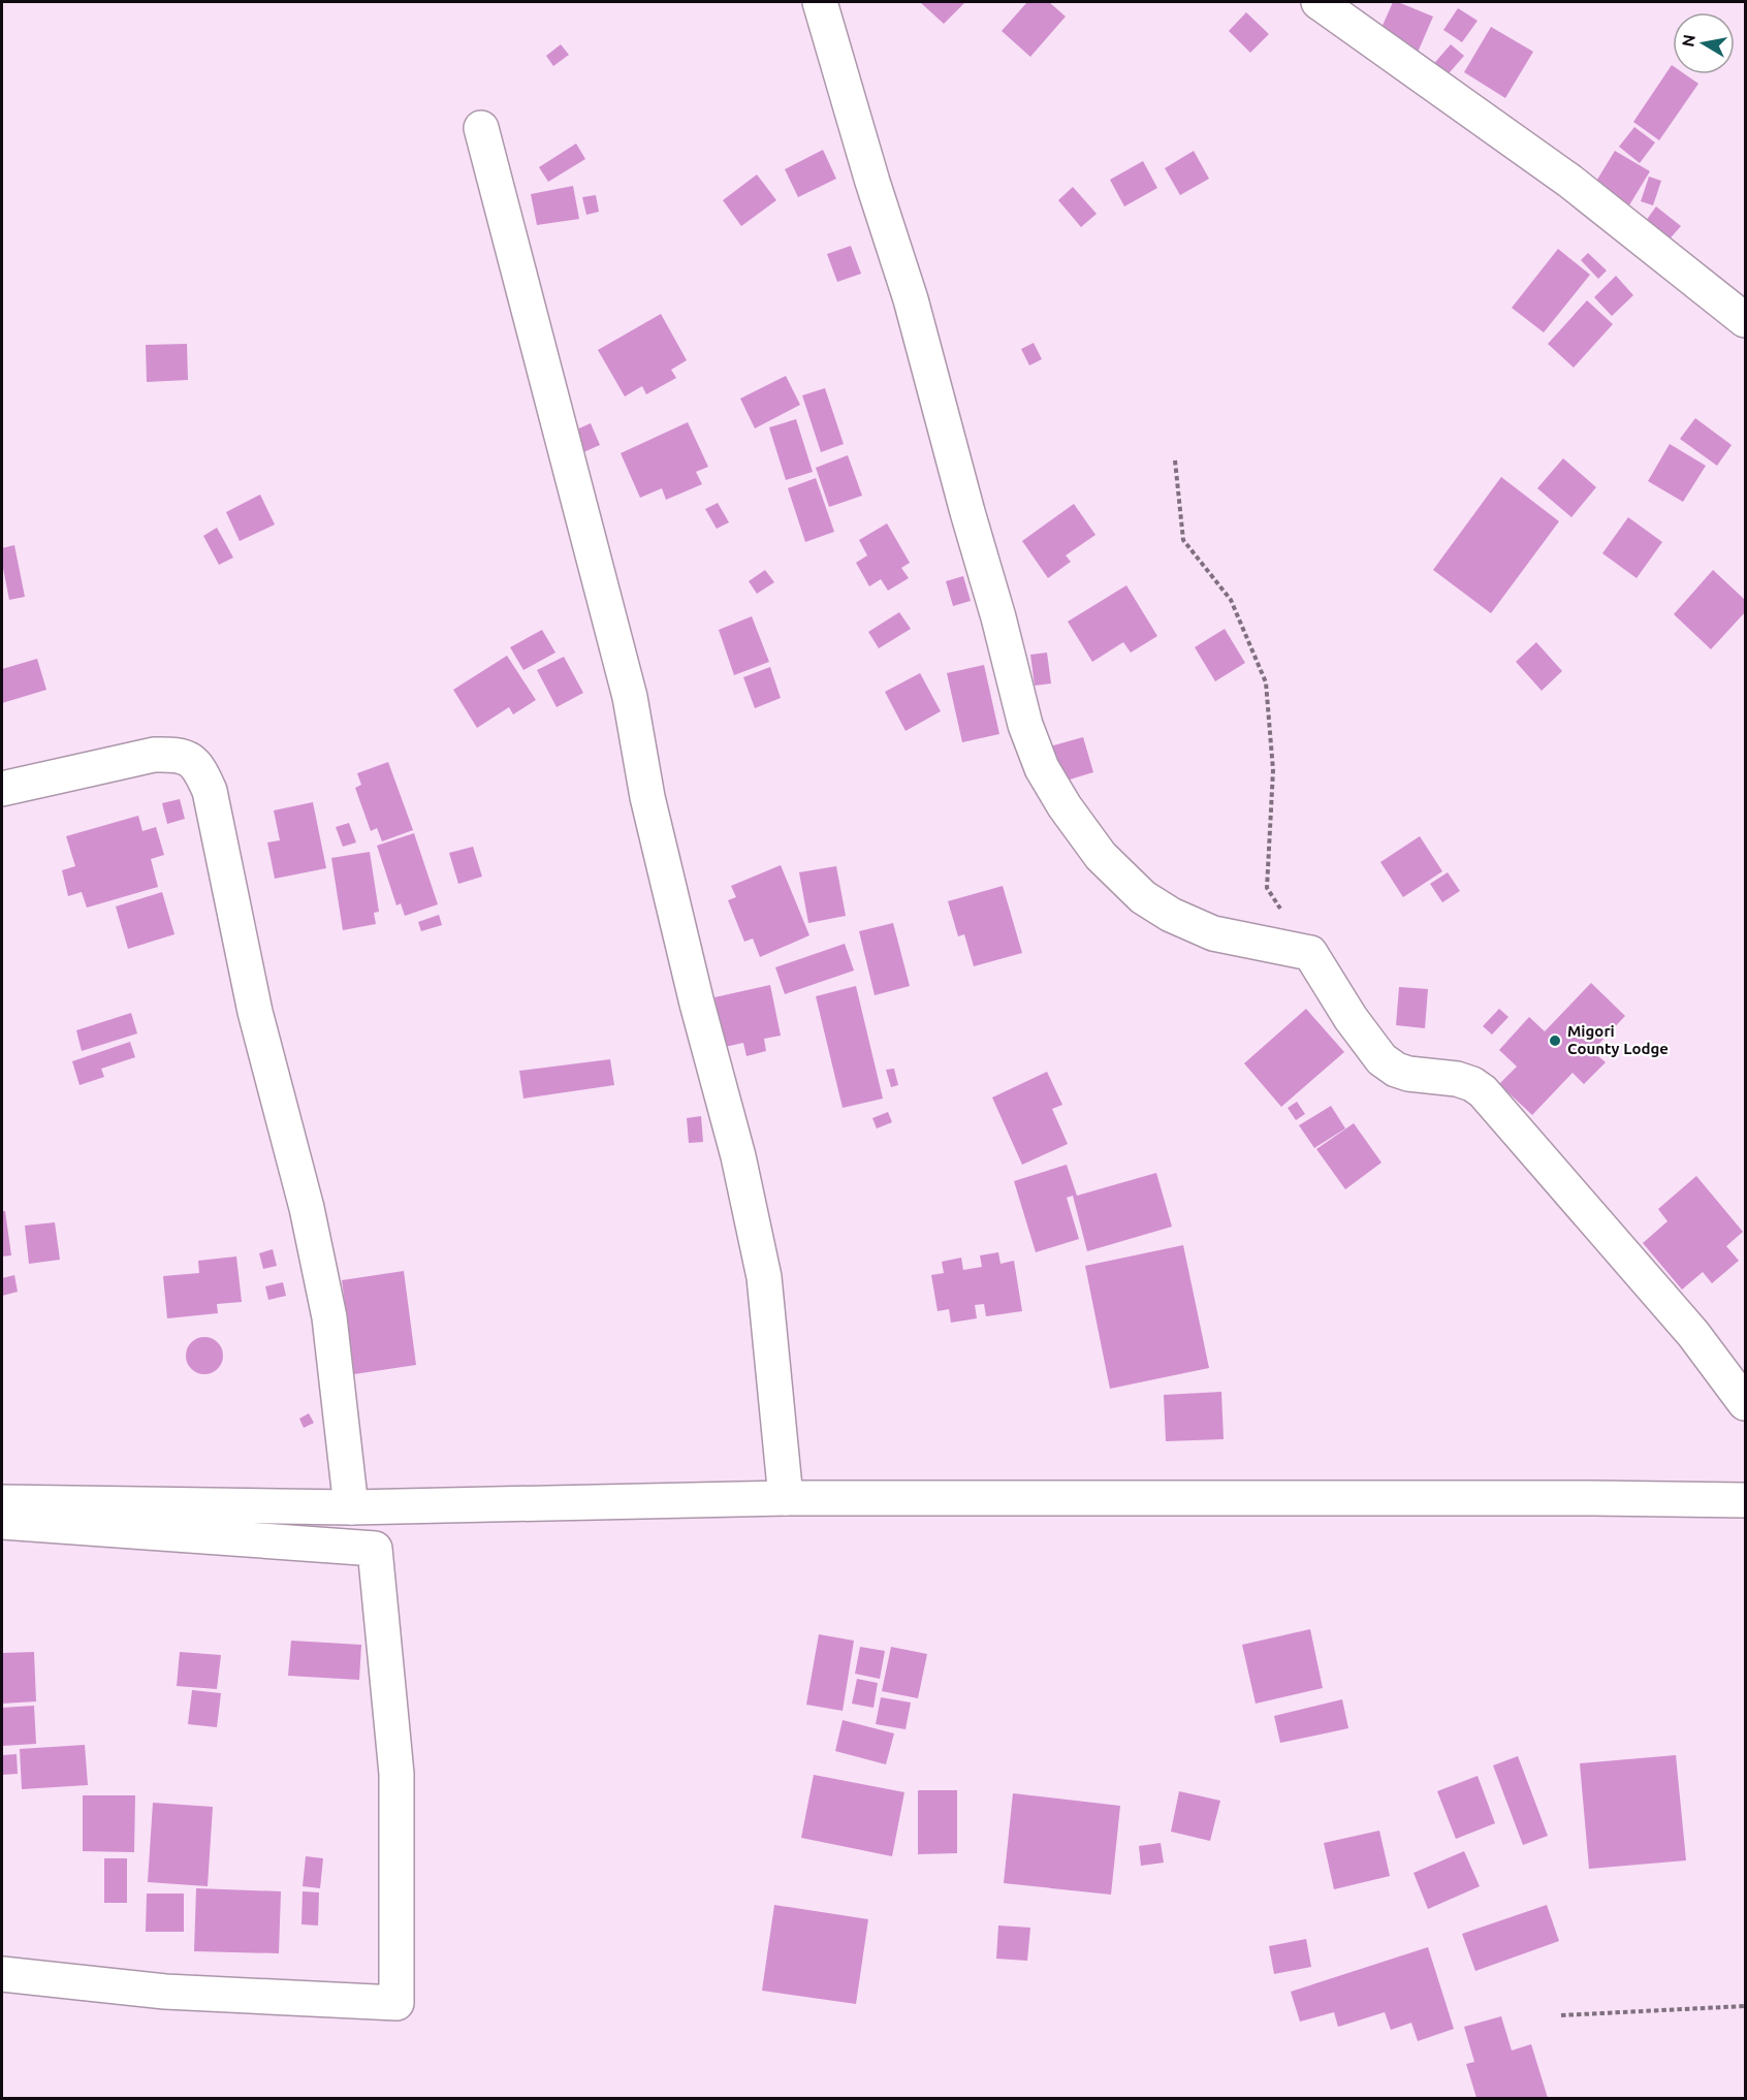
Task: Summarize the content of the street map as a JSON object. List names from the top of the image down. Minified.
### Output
{"places":["Migori County Lodge"],"north":"left"}
